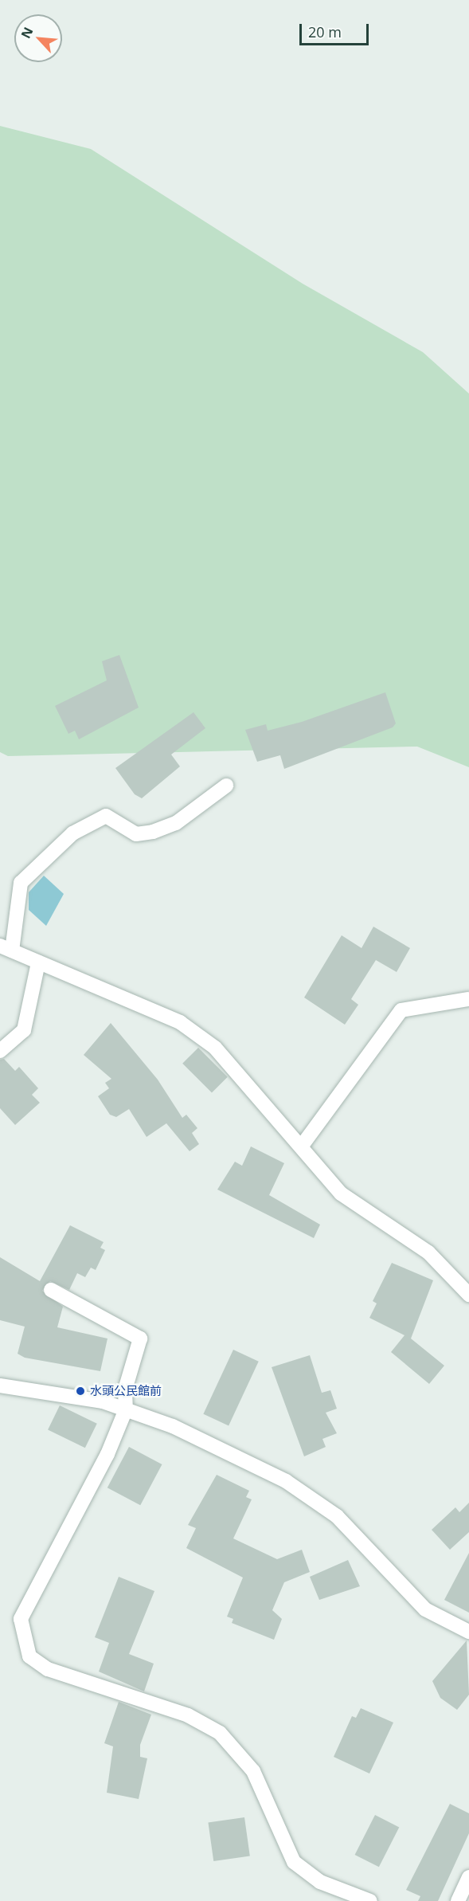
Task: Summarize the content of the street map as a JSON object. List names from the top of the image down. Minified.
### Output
{"places":["水頭公民館前"],"scale_bar":"20 m","north":"top left"}
